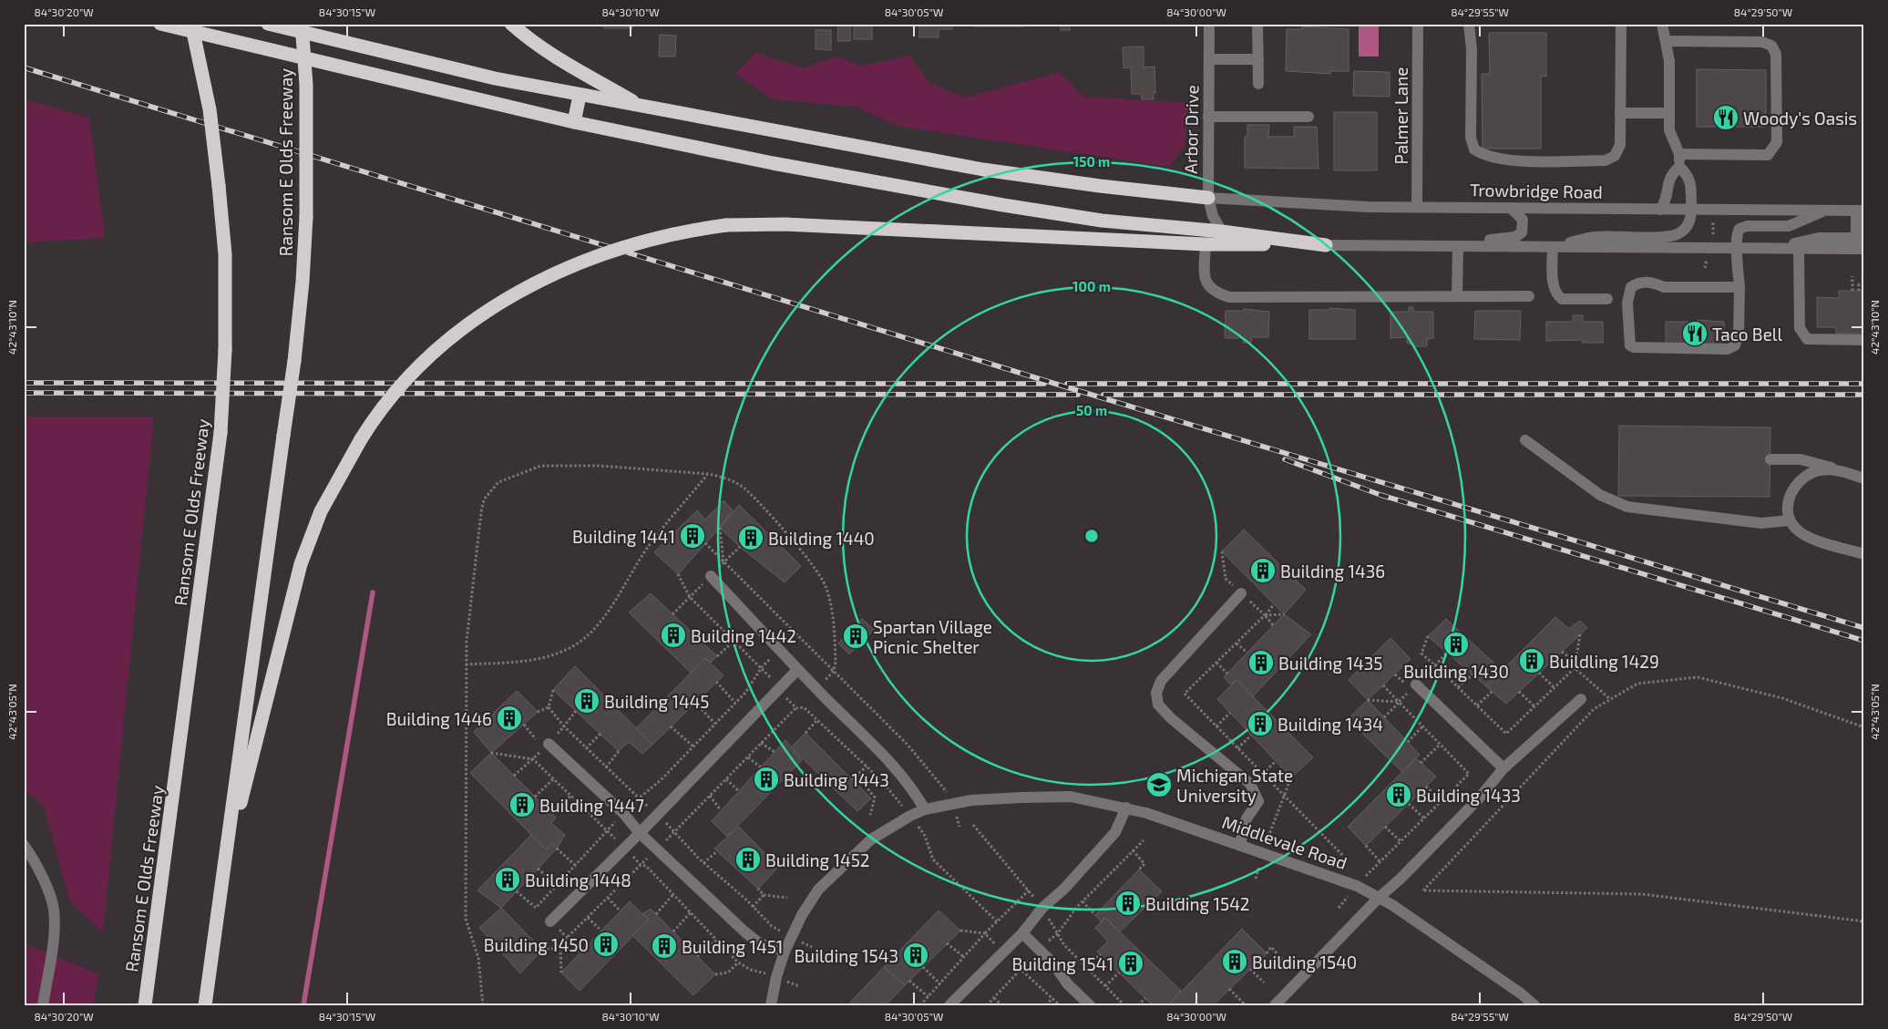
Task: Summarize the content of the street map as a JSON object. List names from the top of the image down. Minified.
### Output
{"streets":{"highway":["Ransom E Olds Freeway"],"street":["Palmer Lane","Arbor Drive","Trowbridge Road","Middlevale Road"]},"crossings":[["Palmer Lane","Trowbridge Road"],["Arbor Drive","Trowbridge Road"]],"places":{"restaurant":["Woody's Oasis","Taco Bell"],"building":["Building 1441","Building 1440","Building 1436","Building 1442","Spartan Village Picnic Shelter","Building 1430","Buildling 1429","Building 1435","Building 1445","Building 1446","Building 1434","Building 1443","Building 1433","Building 1447","Building 1452","Building 1448","Building 1542","Building 1450","Building 1451","Building 1543","Building 1540","Building 1541"],"school or university":["Michigan State University"]},"coordinates":["84°30'20\"W","84°30'15\"W","84°30'10\"W","84°30'05\"W","84°30'00\"W","84°29'55\"W","84°29'50\"W","42°43'10\"N","42°43'05\"N"],"rings":["150 m","100 m","50 m"]}
